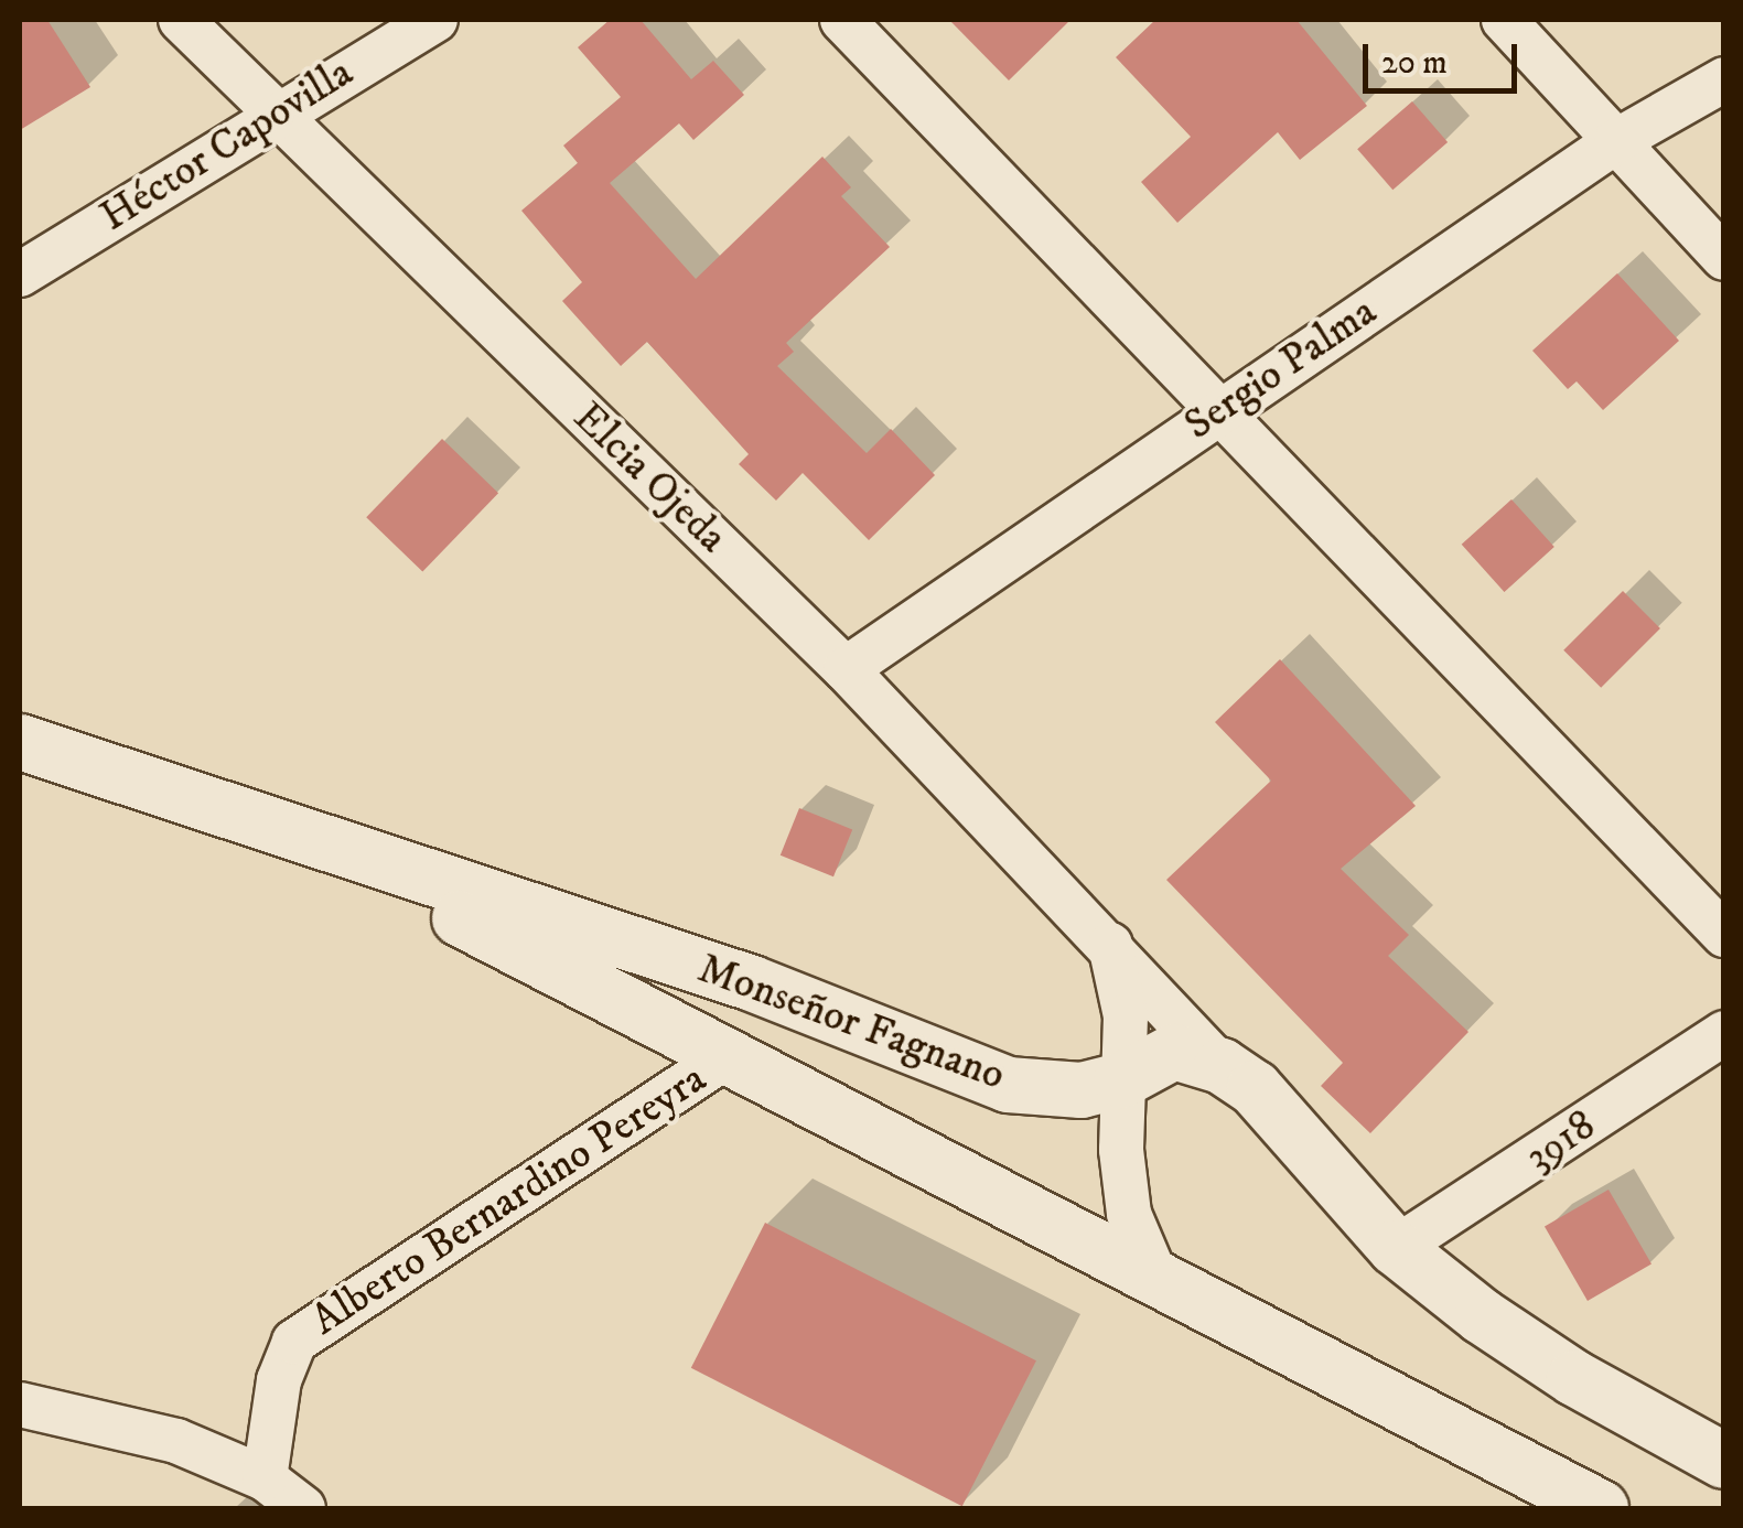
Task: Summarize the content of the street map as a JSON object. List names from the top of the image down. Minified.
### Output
{"streets":{"street":["Héctor Capovilla","Sergio Palma","Elcia Ojeda","Monseñor Fagnano","3918","Alberto Bernardino Pereyra"]},"crossings":[["Héctor Capovilla","Elcia Ojeda"],["Sergio Palma","Elcia Ojeda"],["Elcia Ojeda","Monseñor Fagnano"],["Monseñor Fagnano","3918"],["Monseñor Fagnano","Alberto Bernardino Pereyra"]],"scale_bar":"20 m"}
